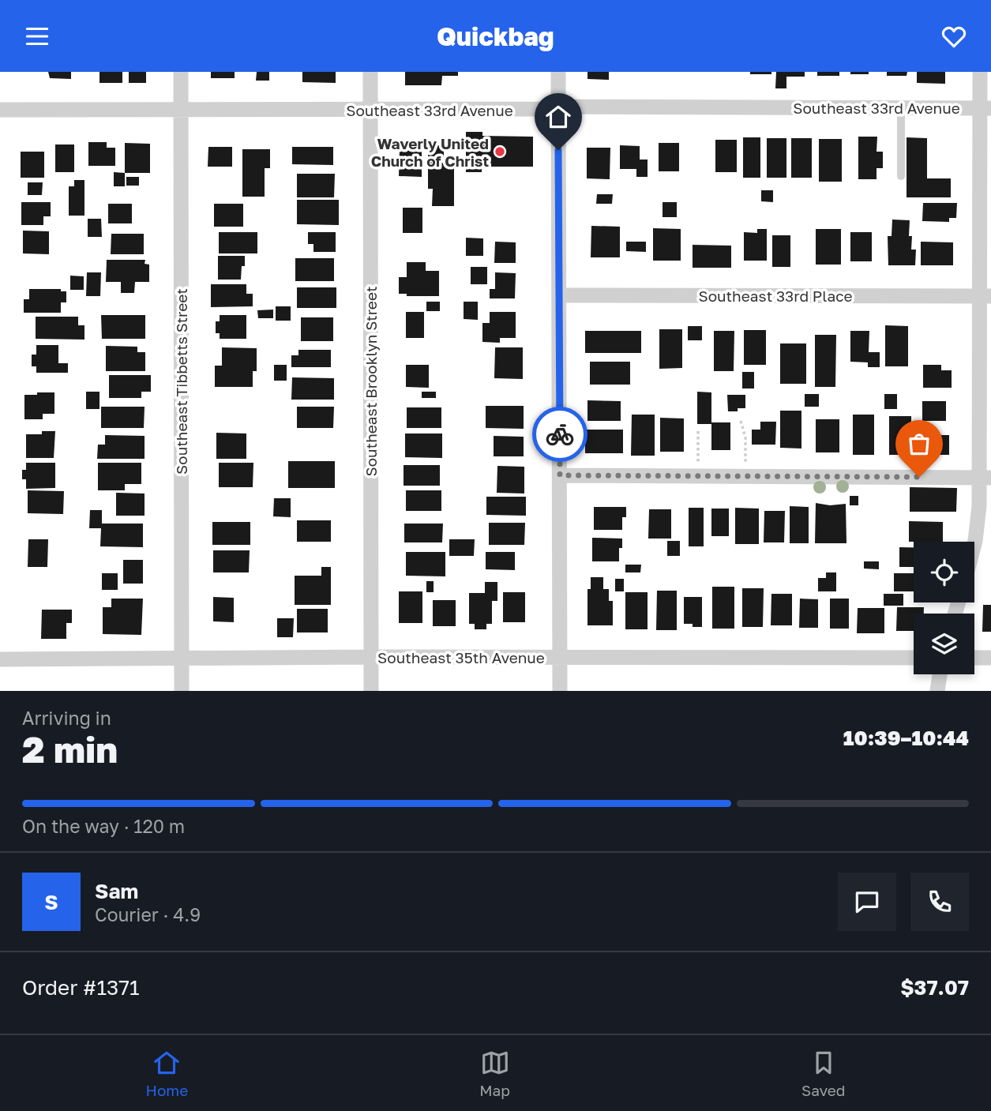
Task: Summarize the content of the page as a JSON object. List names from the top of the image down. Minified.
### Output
{"streets":{"street":["Southeast 33rd Avenue","Southeast 33rd Place","Southeast Tibbetts Street","Southeast Brooklyn Street","Southeast 35th Avenue"]},"crossings":[["Southeast 33rd Avenue","Southeast Tibbetts Street"],["Southeast 33rd Avenue","Southeast Brooklyn Street"],["Southeast Tibbetts Street","Southeast 35th Avenue"],["Southeast Brooklyn Street","Southeast 35th Avenue"]],"places":["Waverly United Church of Christ"],"page":{"header":"Quickbag","heading":["2 min","Arriving in","10:39–10:44"],"panel":["Sam","Courier · 4.9","Order #1371","$37.07"],"bar":"On the way · 120 m","round":"S","tabs":["Home","Map","Saved"]}}
